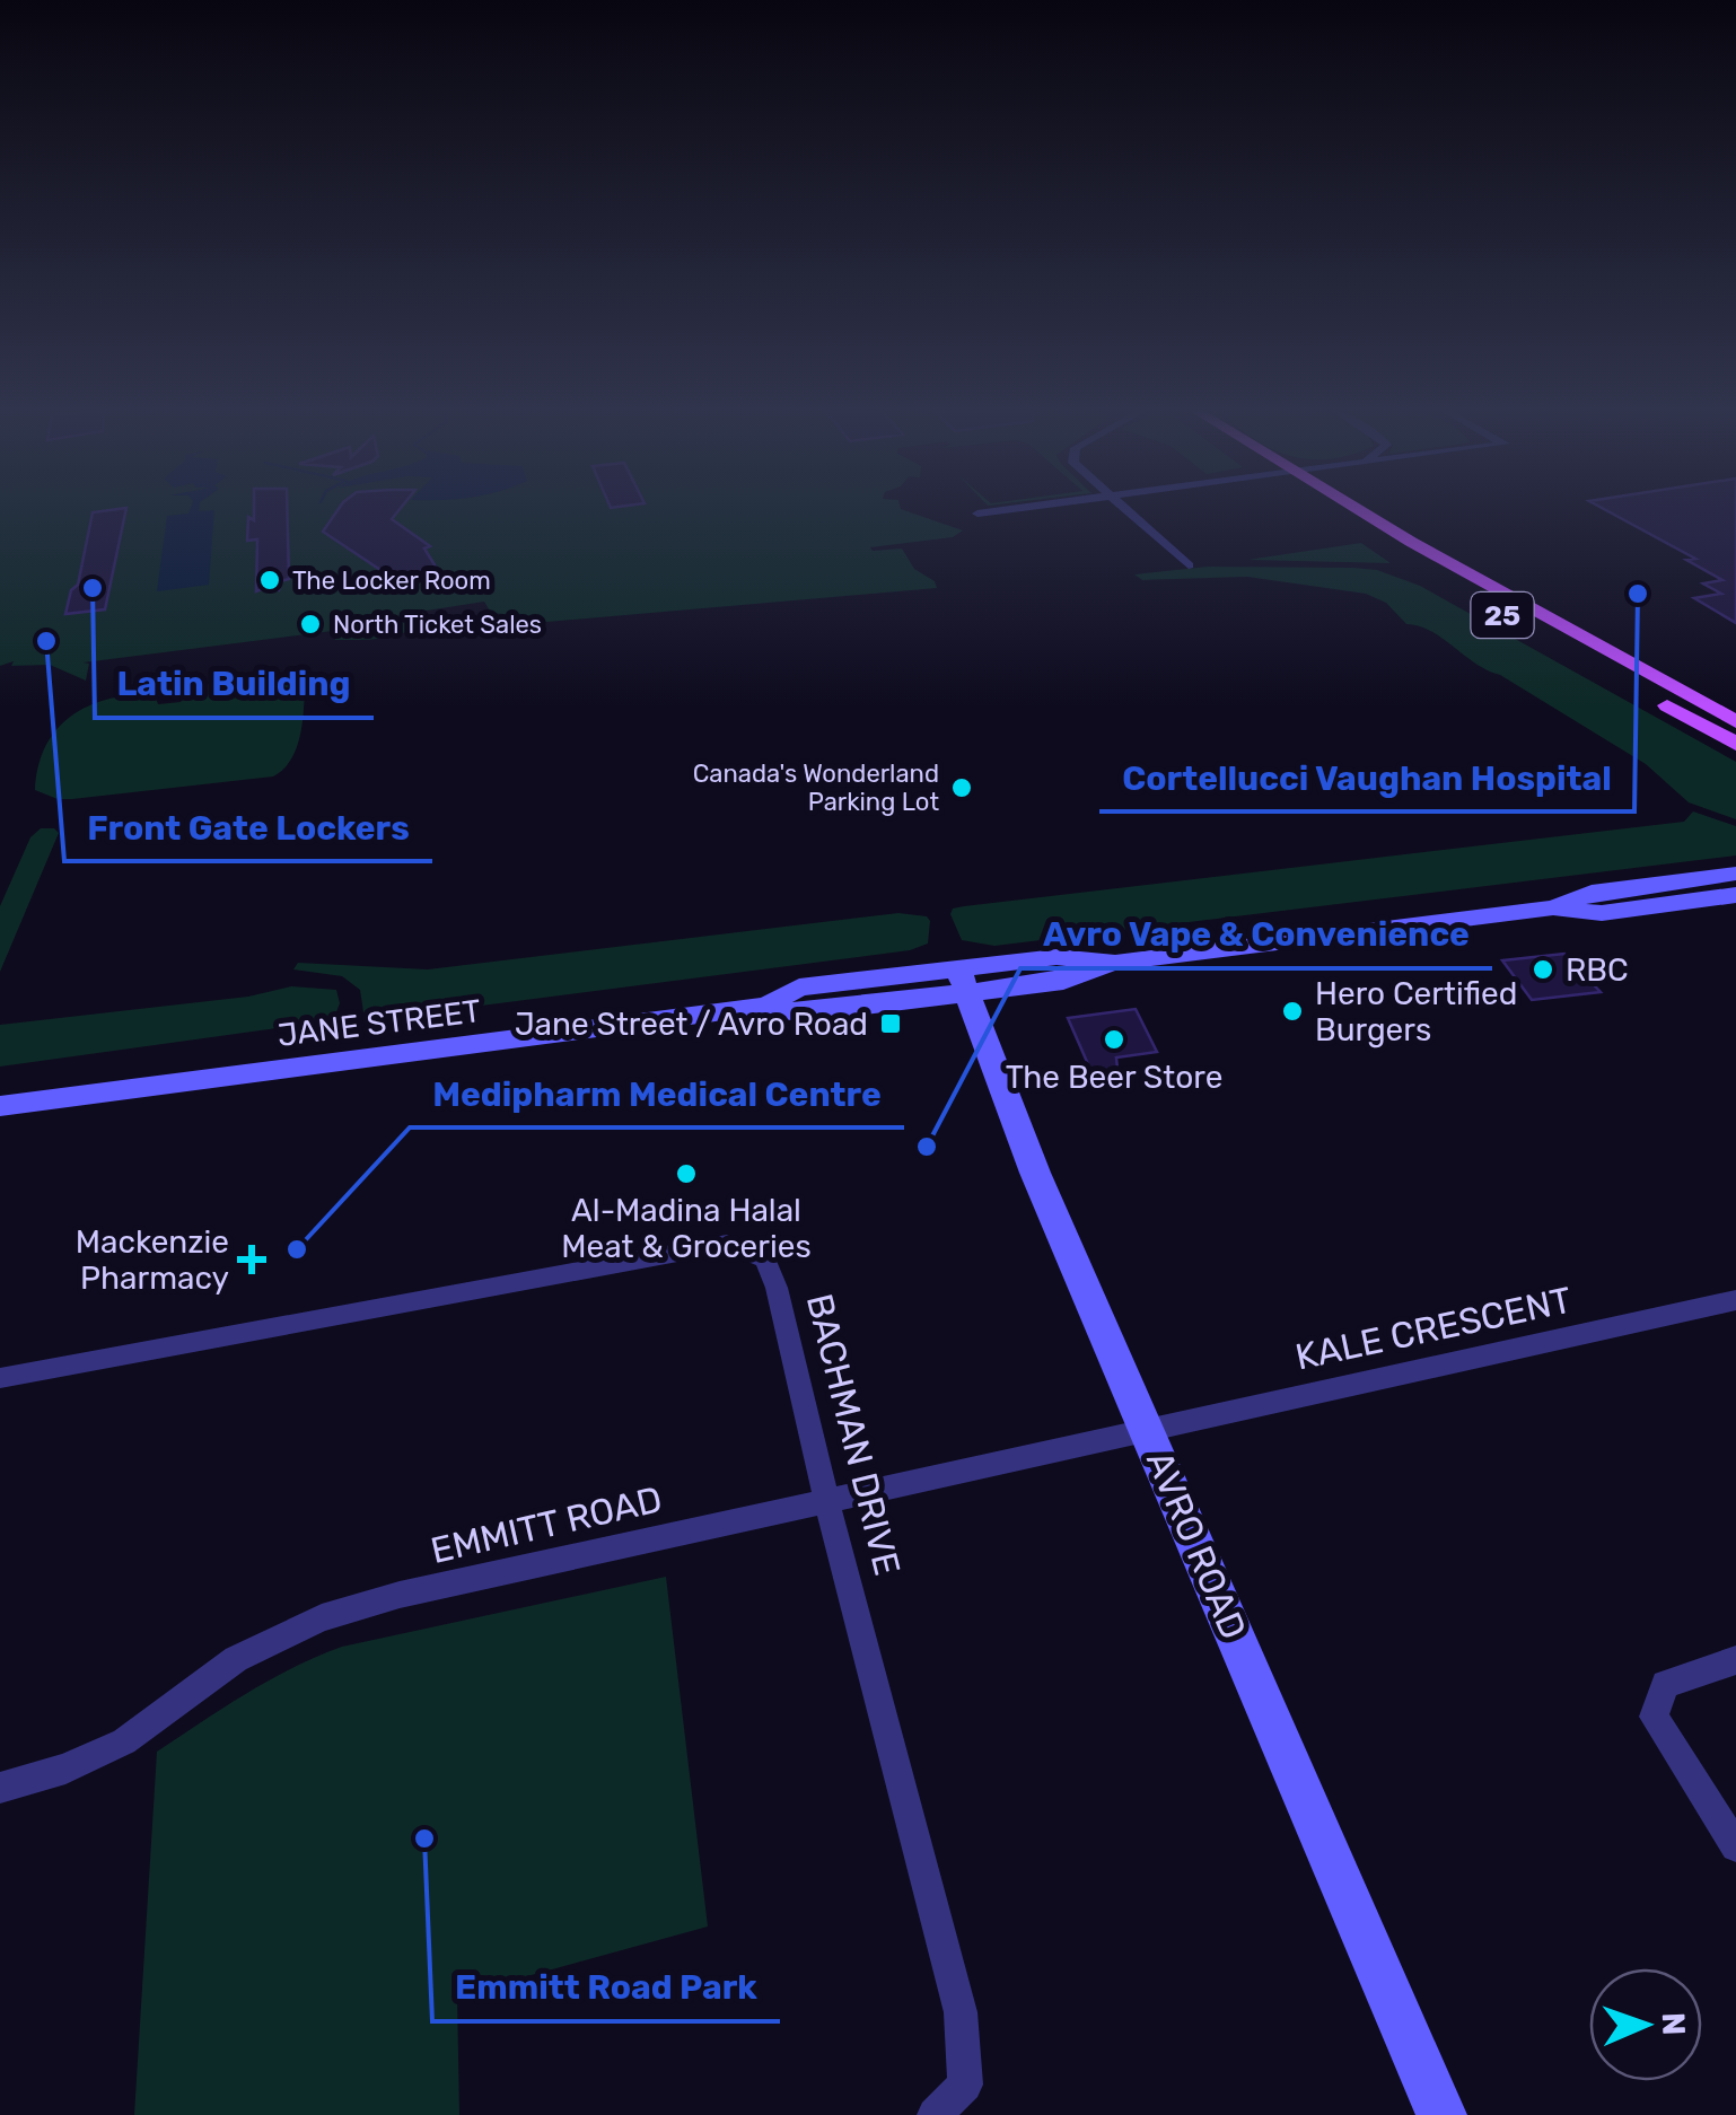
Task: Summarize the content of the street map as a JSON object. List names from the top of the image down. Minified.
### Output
{"streets":{"main road":["25","JANE STREET","AVRO ROAD"],"street":["KALE CRESCENT","BACHMAN DRIVE","EMMITT ROAD"]},"crossings":[["JANE STREET","AVRO ROAD"],["KALE CRESCENT","EMMITT ROAD"],["KALE CRESCENT","AVRO ROAD"],["BACHMAN DRIVE","EMMITT ROAD"],["EMMITT ROAD","AVRO ROAD"]],"places":{"other":["The Locker Room","Latin Building","Cortellucci Vaughan Hospital","North Ticket Sales","Front Gate Lockers","Canada's Wonderland Parking Lot","RBC","Hero Certified Burgers","The Beer Store","Avro Vape & Convenience","Al-Madina Halal Meat & Groceries","Medipharm Medical Centre","Emmitt Road Park"],"transit":["Jane Street / Avro Road"],"health":["Mackenzie Pharmacy"]},"north":"right"}
